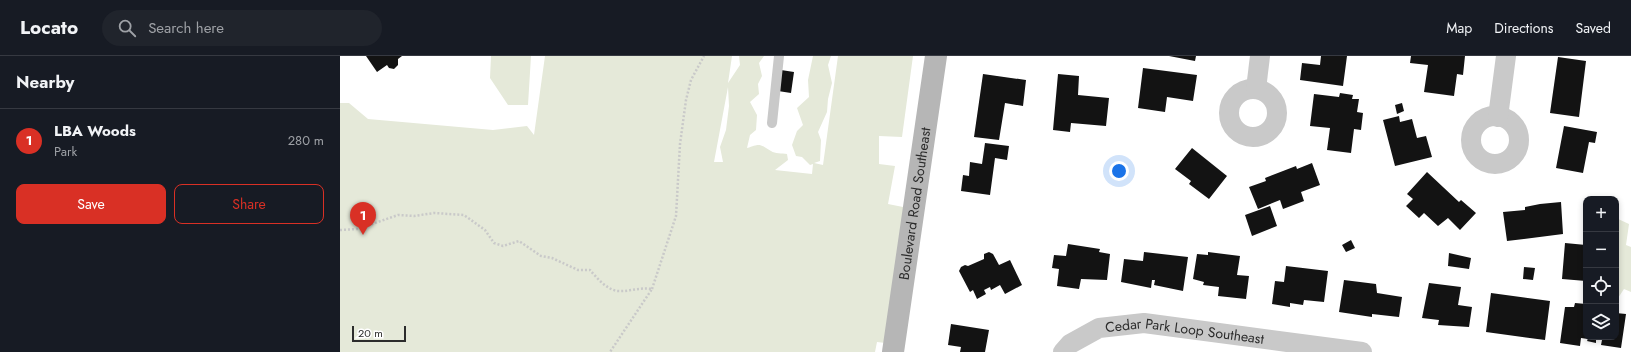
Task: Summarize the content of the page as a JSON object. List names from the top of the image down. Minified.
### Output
{"streets":{"street":["Boulevard Road Southeast","Cedar Park Loop Southeast"]},"scale_bar":"20 m","page":{"header":"Locato","search":"Search here","nav":["Map","Directions","Saved"],"heading":"Nearby","list":[{"mark":"1","name":"LBA Woods","note":"Park","value":"280 m"}],"buttons":["Save","Share"],"map_buttons":["+","−"],"pins":"1","scale":"20 m"}}
